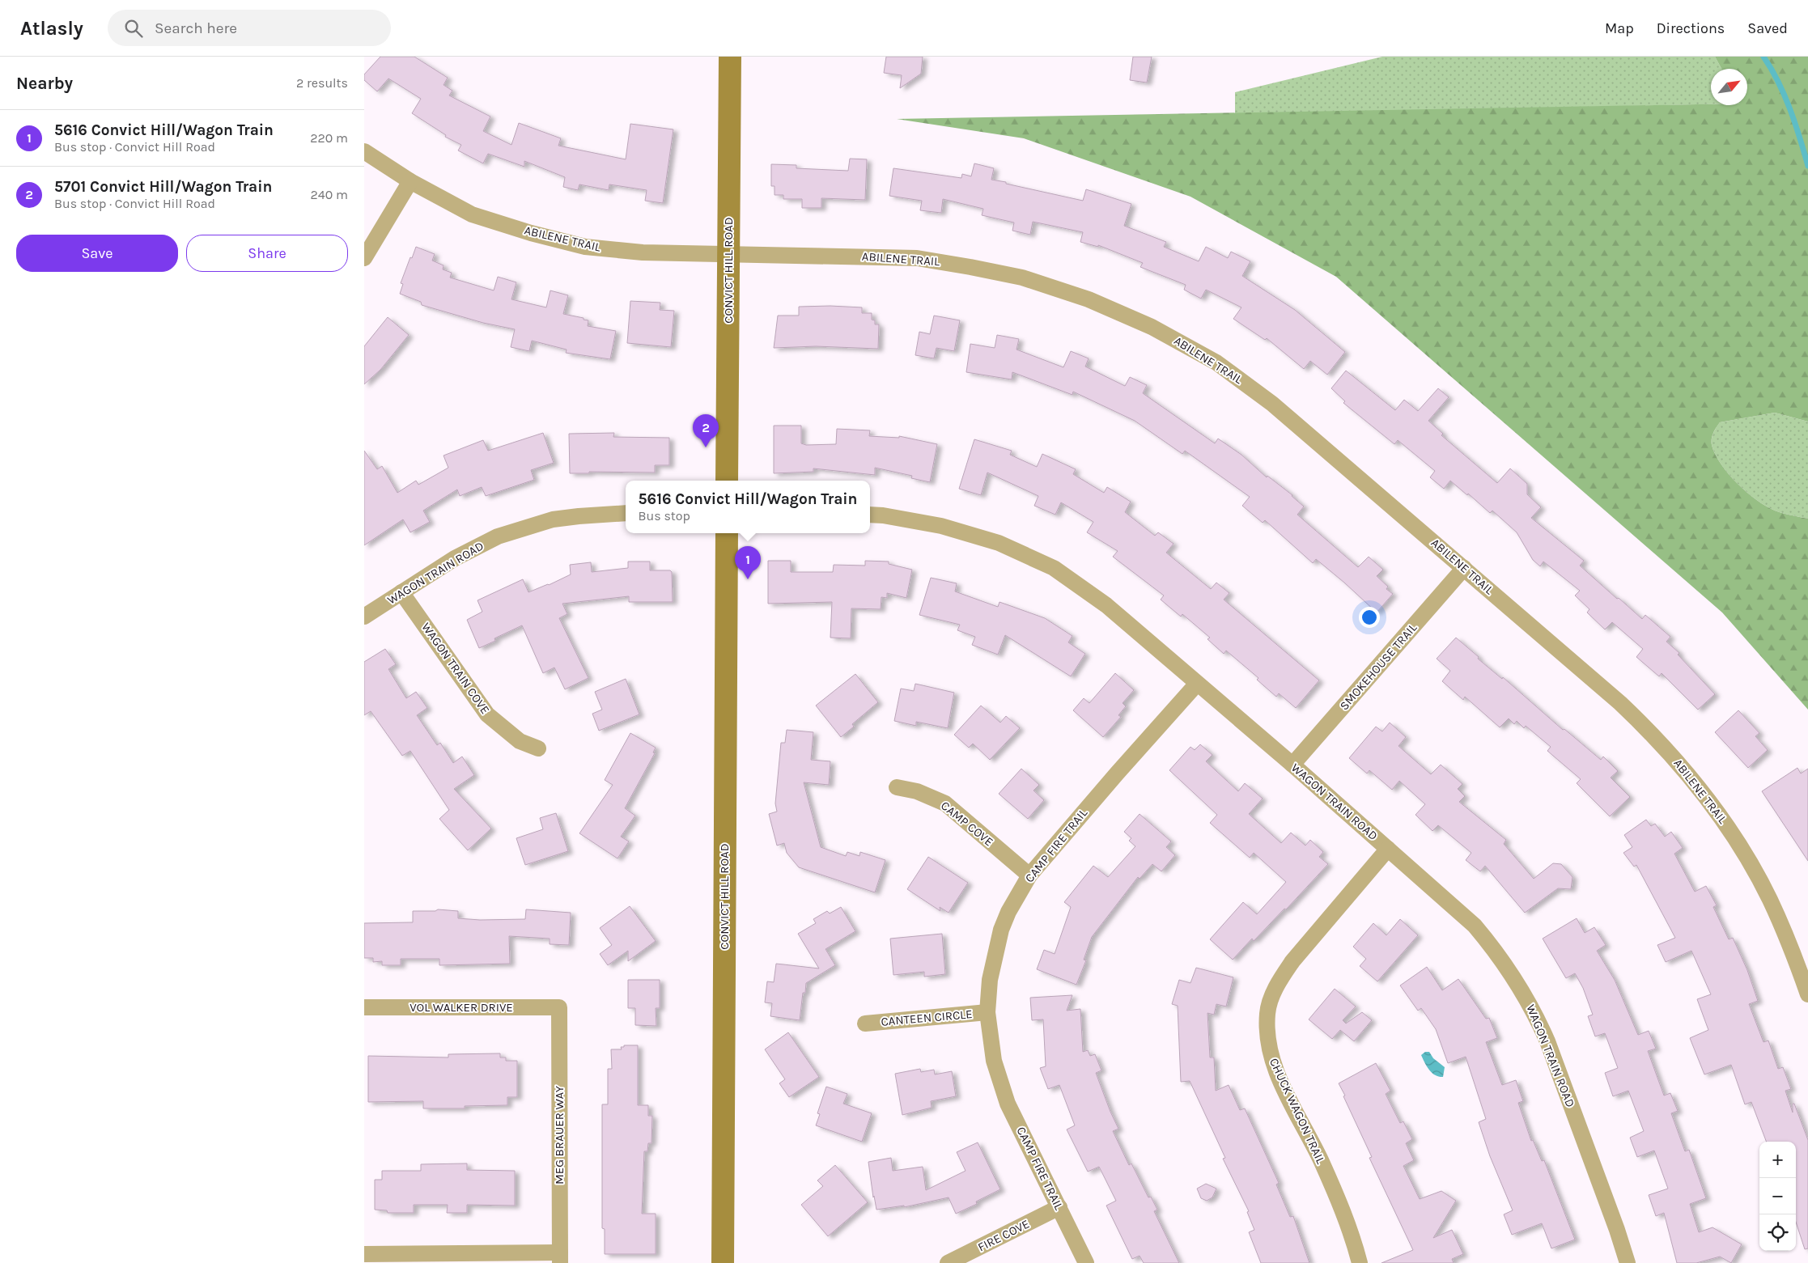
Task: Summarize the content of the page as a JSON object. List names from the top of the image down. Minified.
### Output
{"streets":{"street":["ABILENE TRAIL","CONVICT HILL ROAD","WAGON TRAIN ROAD","SMOKEHOUSE TRAIL","WAGON TRAIN COVE","CAMP COVE","CAMP FIRE TRAIL","VOL WALKER DRIVE","CANTEEN CIRCLE","CHUCK WAGON TRAIL","MEG BRAUER WAY","FIRE COVE"]},"crossings":[["ABILENE TRAIL","CONVICT HILL ROAD"],["ABILENE TRAIL","SMOKEHOUSE TRAIL"],["WAGON TRAIN ROAD","SMOKEHOUSE TRAIL"],["WAGON TRAIN ROAD","WAGON TRAIN COVE"],["WAGON TRAIN ROAD","CAMP FIRE TRAIL"],["WAGON TRAIN ROAD","CHUCK WAGON TRAIL"],["CAMP COVE","CAMP FIRE TRAIL"],["CAMP FIRE TRAIL","CANTEEN CIRCLE"],["CAMP FIRE TRAIL","FIRE COVE"],["VOL WALKER DRIVE","MEG BRAUER WAY"]],"north":"top right","page":{"header":"Atlasly","search":"Search here","nav":["Map","Directions","Saved"],"heading":["Nearby","2 results"],"list":[{"mark":"1","name":"5616 Convict Hill/Wagon Train","note":"Bus stop · Convict Hill Road","value":"220 m"},{"mark":"2","name":"5701 Convict Hill/Wagon Train","note":"Bus stop · Convict Hill Road","value":"240 m"}],"buttons":["Save","Share"],"pins":["2","1"],"popup":["5616 Convict Hill/Wagon Train","Bus stop"],"map_buttons":["+","−"]}}
